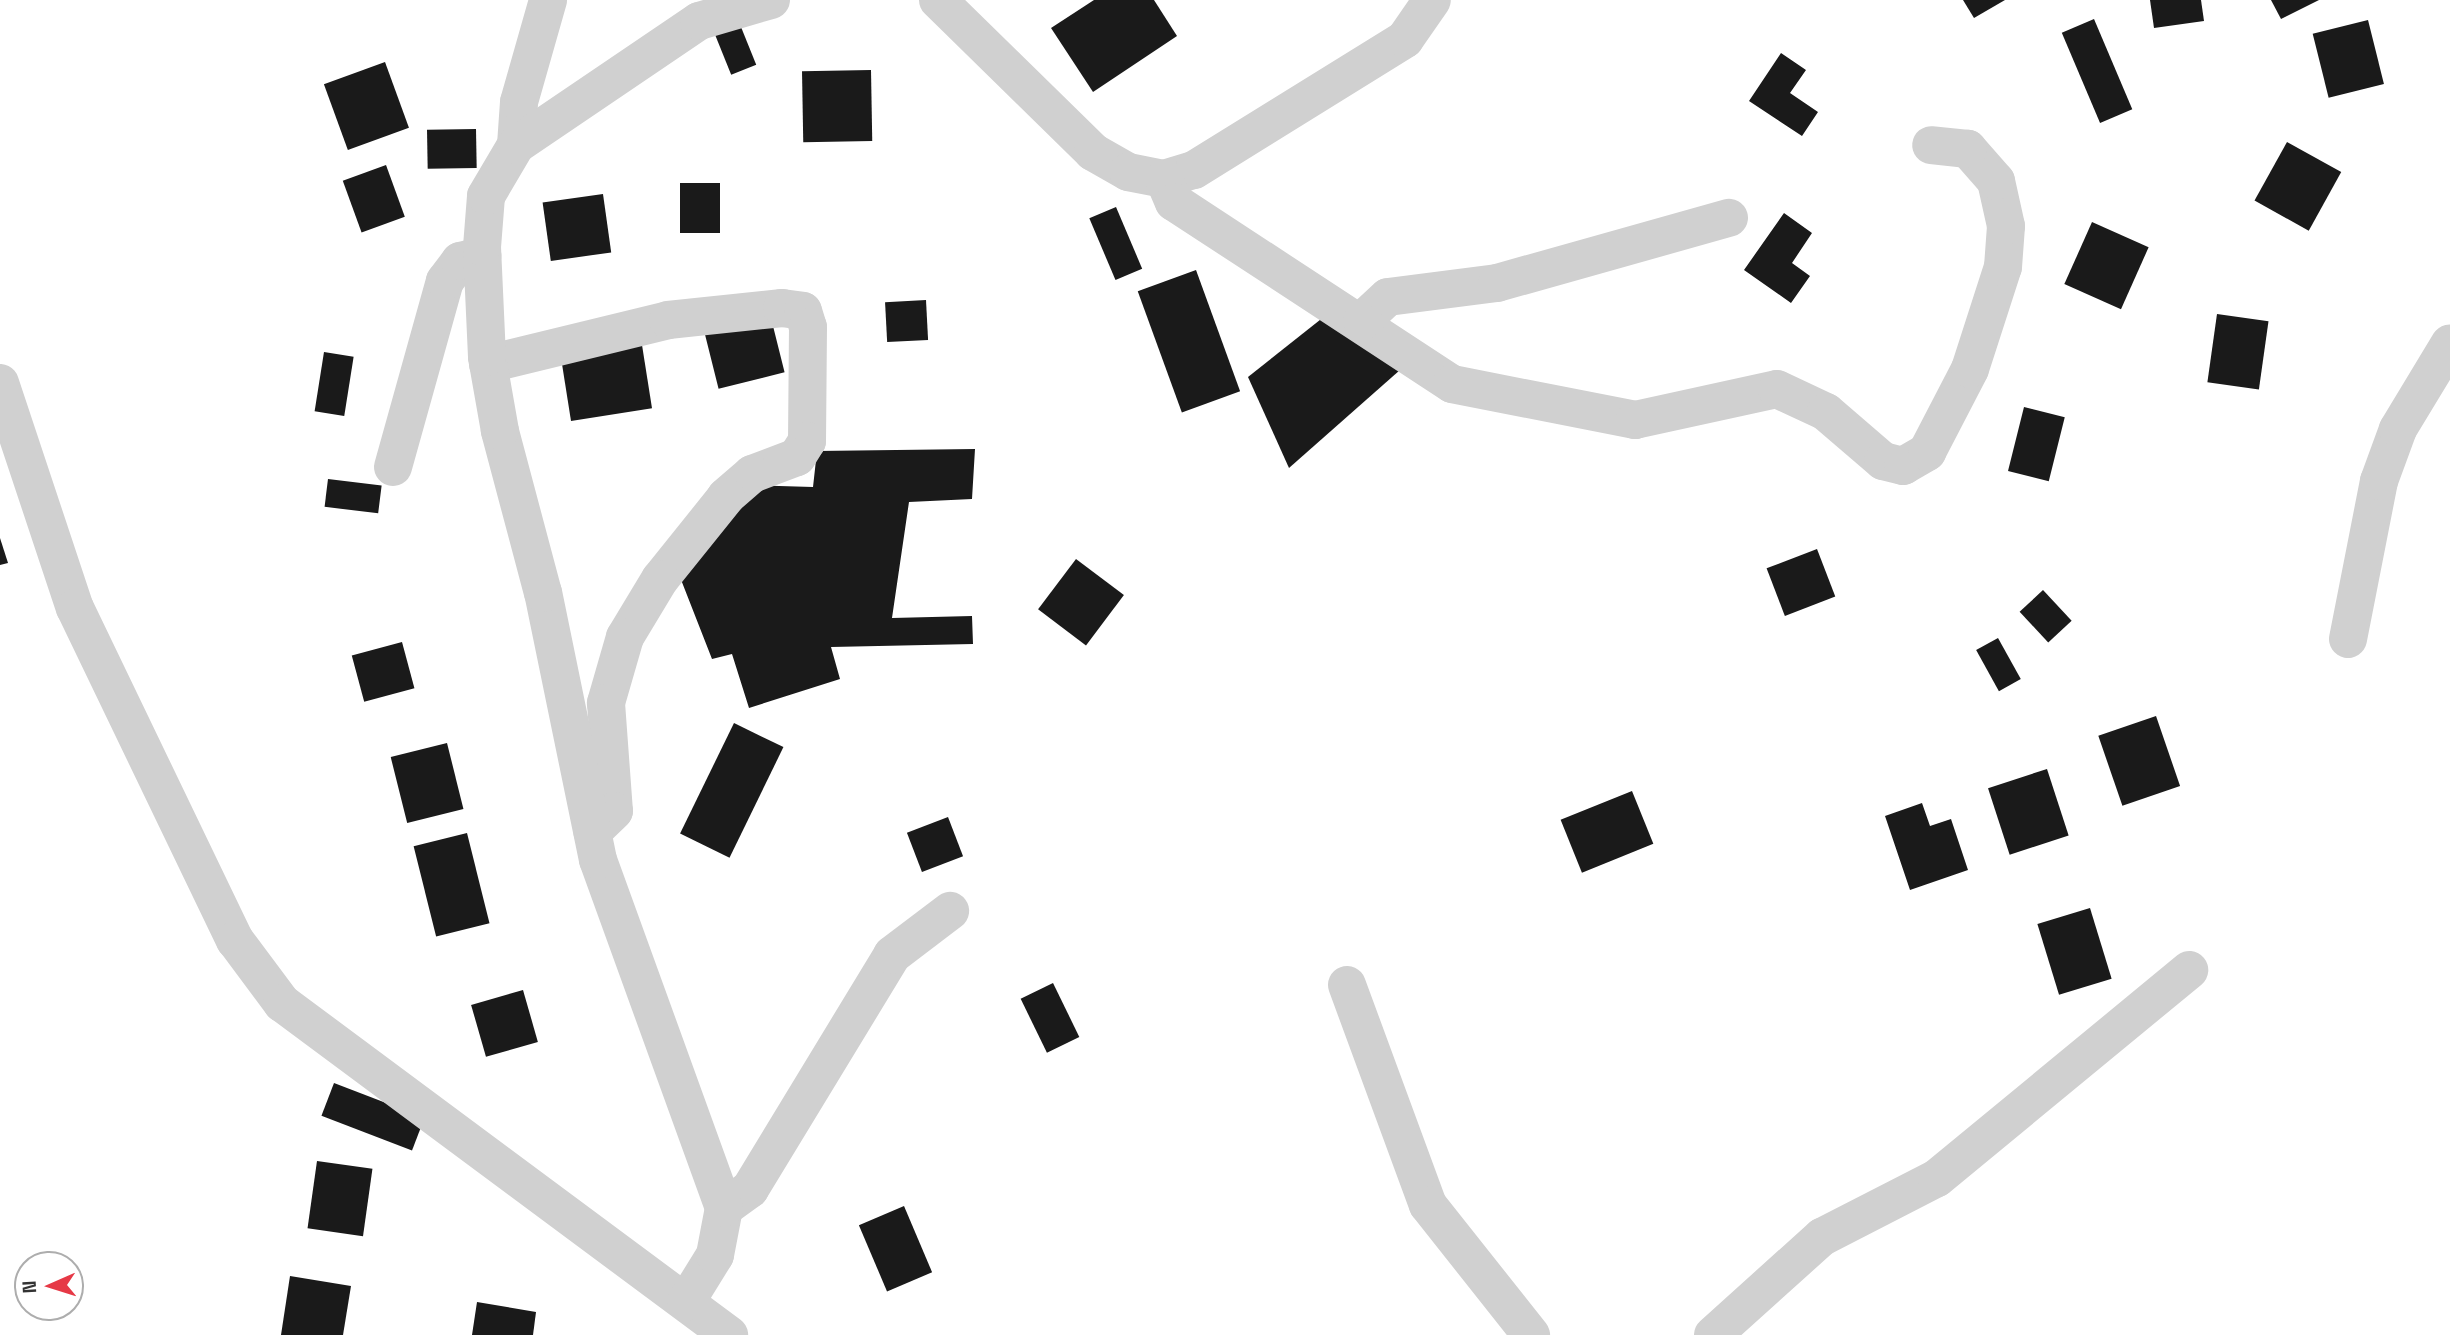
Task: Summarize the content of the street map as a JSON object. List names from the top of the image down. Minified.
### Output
{"north":"left"}
